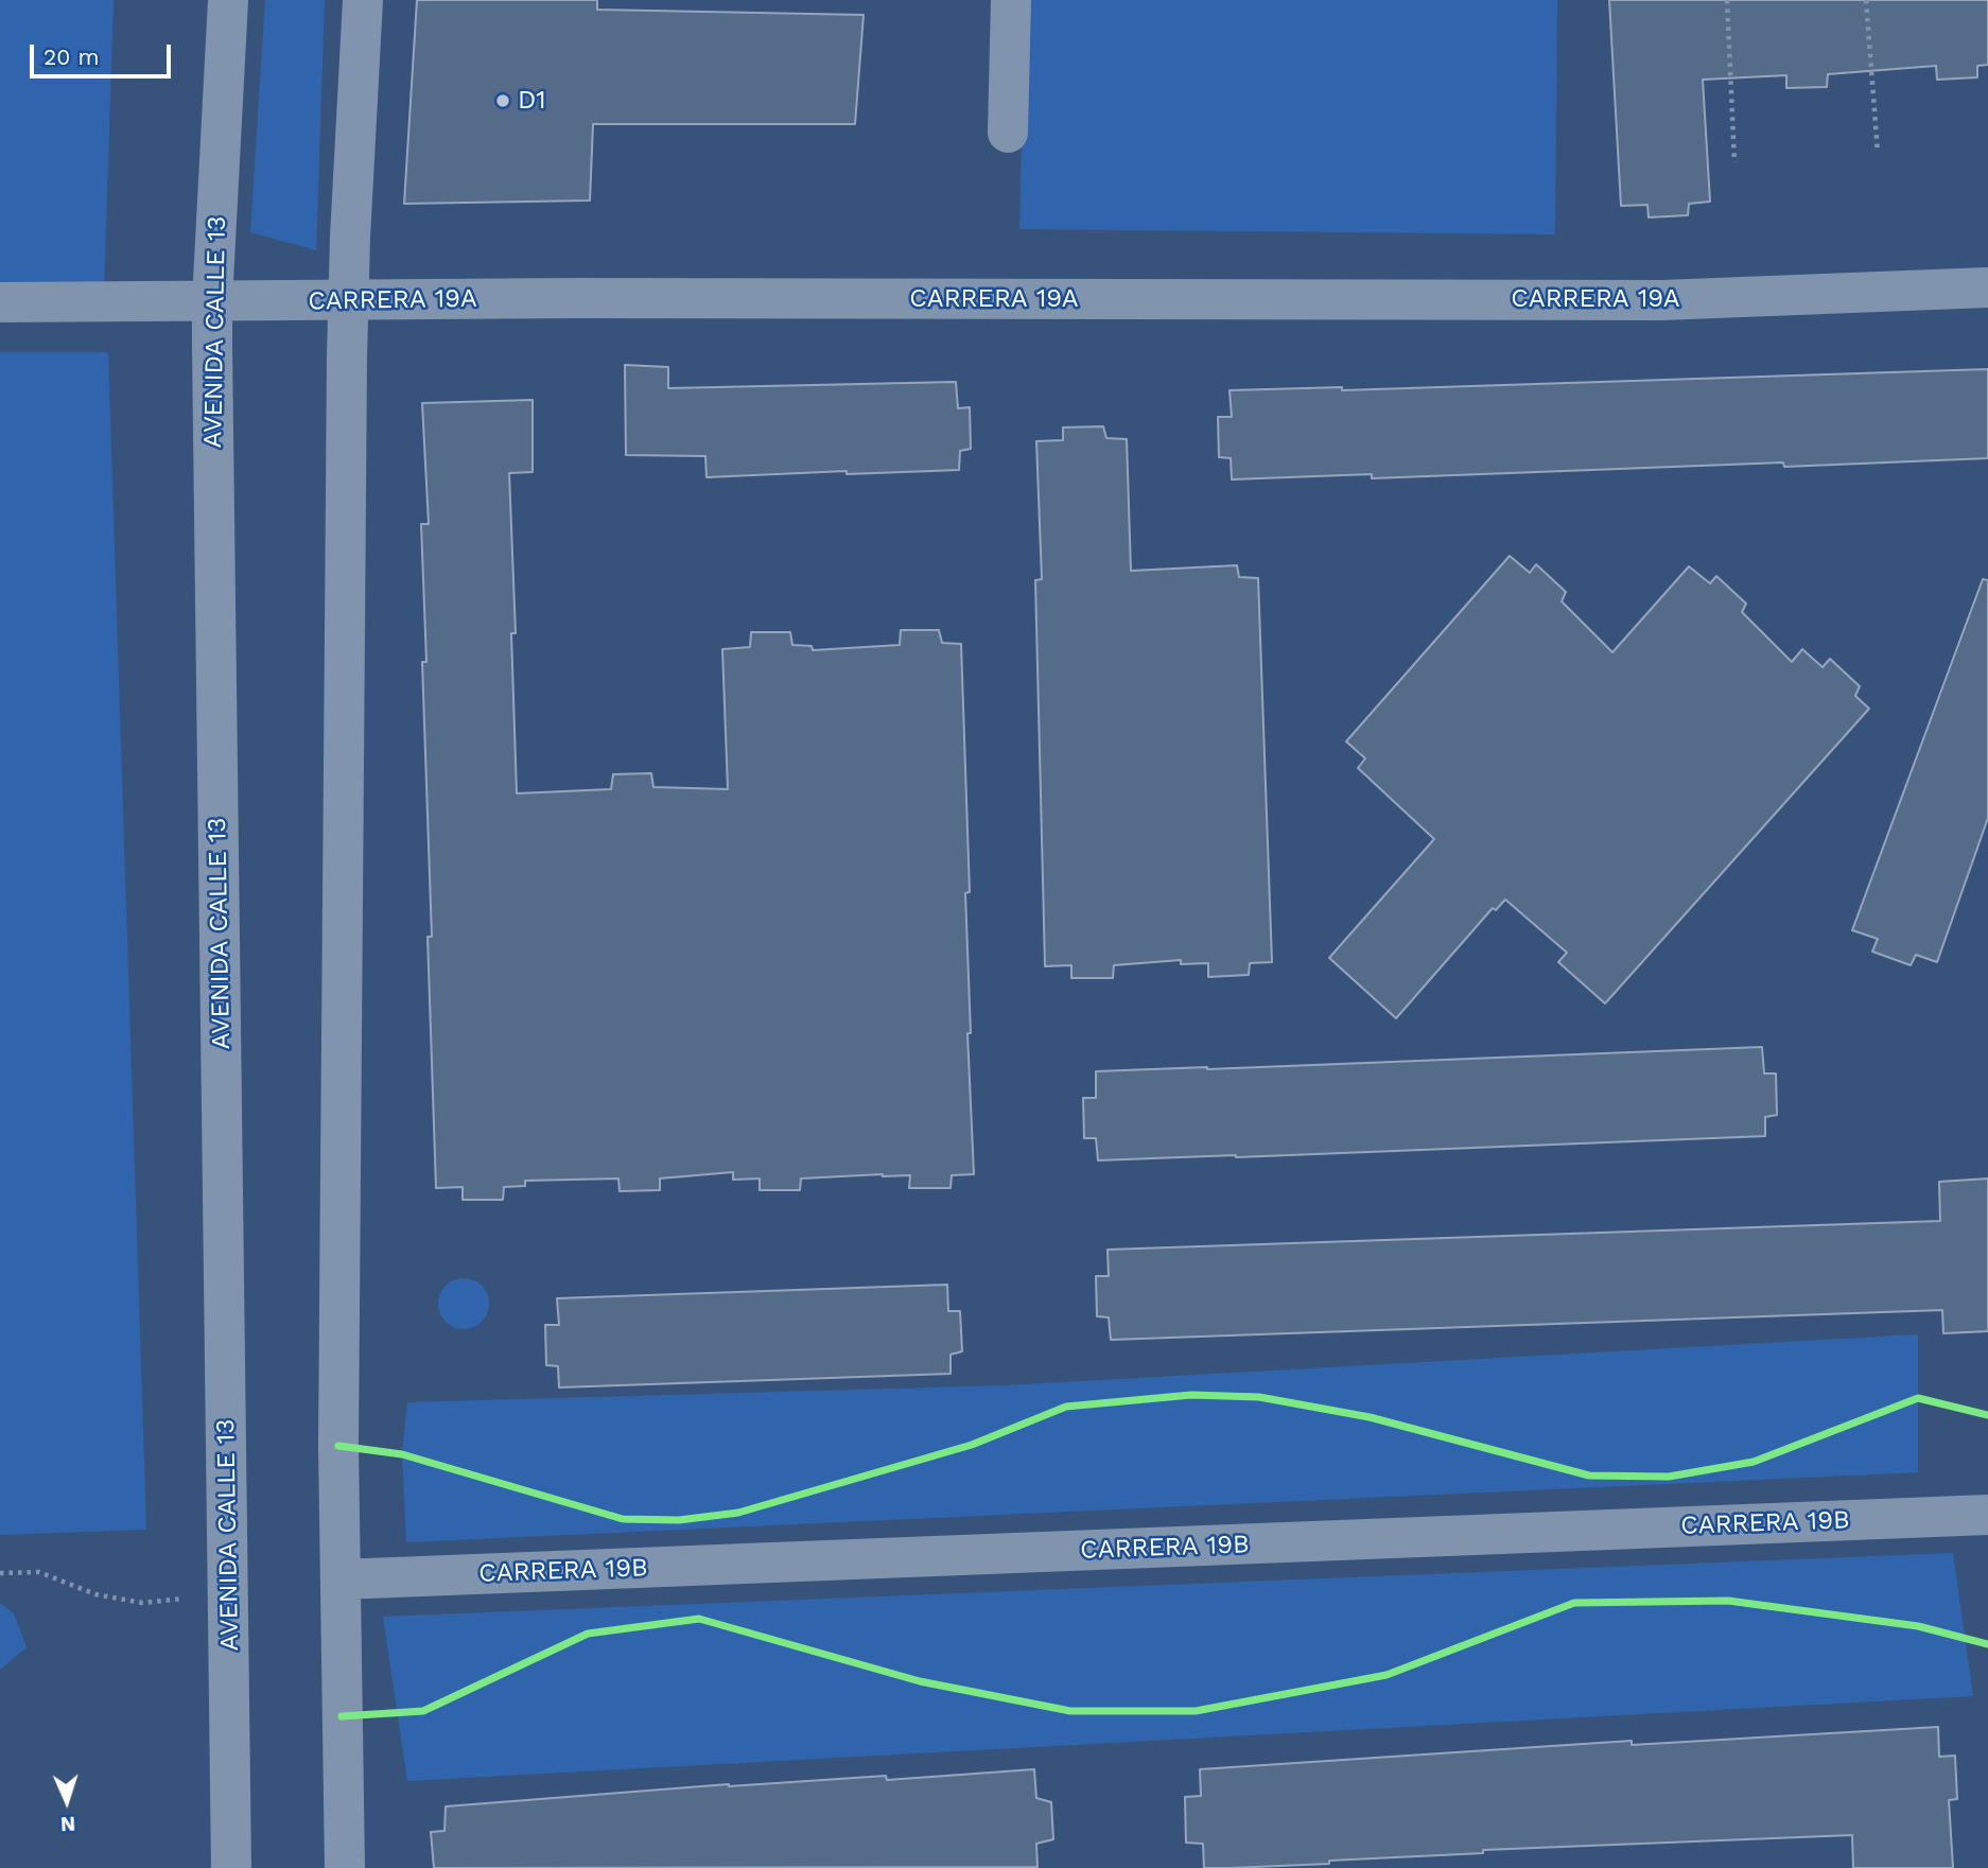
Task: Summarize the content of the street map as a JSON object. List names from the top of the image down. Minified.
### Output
{"streets":{"street":["CARRERA 19A","AVENIDA CALLE 13","CARRERA 19B"]},"crossings":[["CARRERA 19A","AVENIDA CALLE 13"]],"places":["D1"],"scale_bar":"20 m","north":"bottom"}
